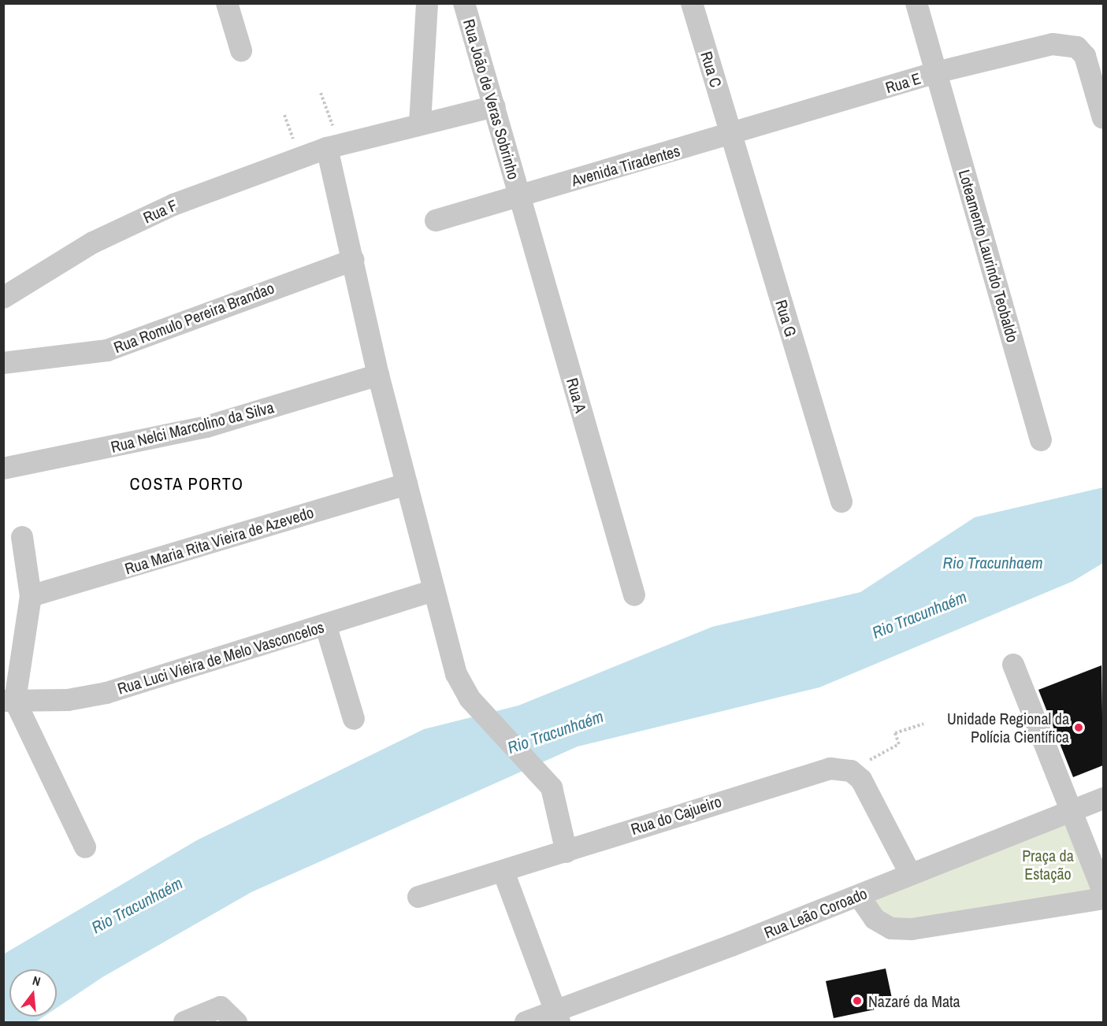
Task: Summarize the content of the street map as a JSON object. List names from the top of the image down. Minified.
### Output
{"streets":{"street":["Rua C","Rua E","Rua João de Veras Sobrinho","Avenida Tiradentes","Rua F","Loteamento Laurindo Teobaldo","Rua Romulo Pereira Brandao","Rua G","Rua A","Rua Nelci Marcolino da Silva","Rua Maria Rita Vieira de Azevedo","Rua Luci Vieira de Melo Vasconcelos","Rua do Cajueiro","Rua Leão Coroado"]},"crossings":[["Rua C","Rua E"],["Rua C","Avenida Tiradentes"],["Rua C","Rua G"],["Rua E","Avenida Tiradentes"],["Rua E","Loteamento Laurindo Teobaldo"],["Rua E","Rua G"],["Rua João de Veras Sobrinho","Avenida Tiradentes"],["Rua João de Veras Sobrinho","Rua F"],["Rua João de Veras Sobrinho","Rua A"],["Avenida Tiradentes","Rua G"],["Avenida Tiradentes","Rua A"]],"districts":["COSTA PORTO"],"water":["Rio Tracunhaem","Rio Tracunhaém"],"parks":["Praça da Estação"],"places":["Unidade Regional da Polícia Científica","Nazaré da Mata"],"north":"top"}
